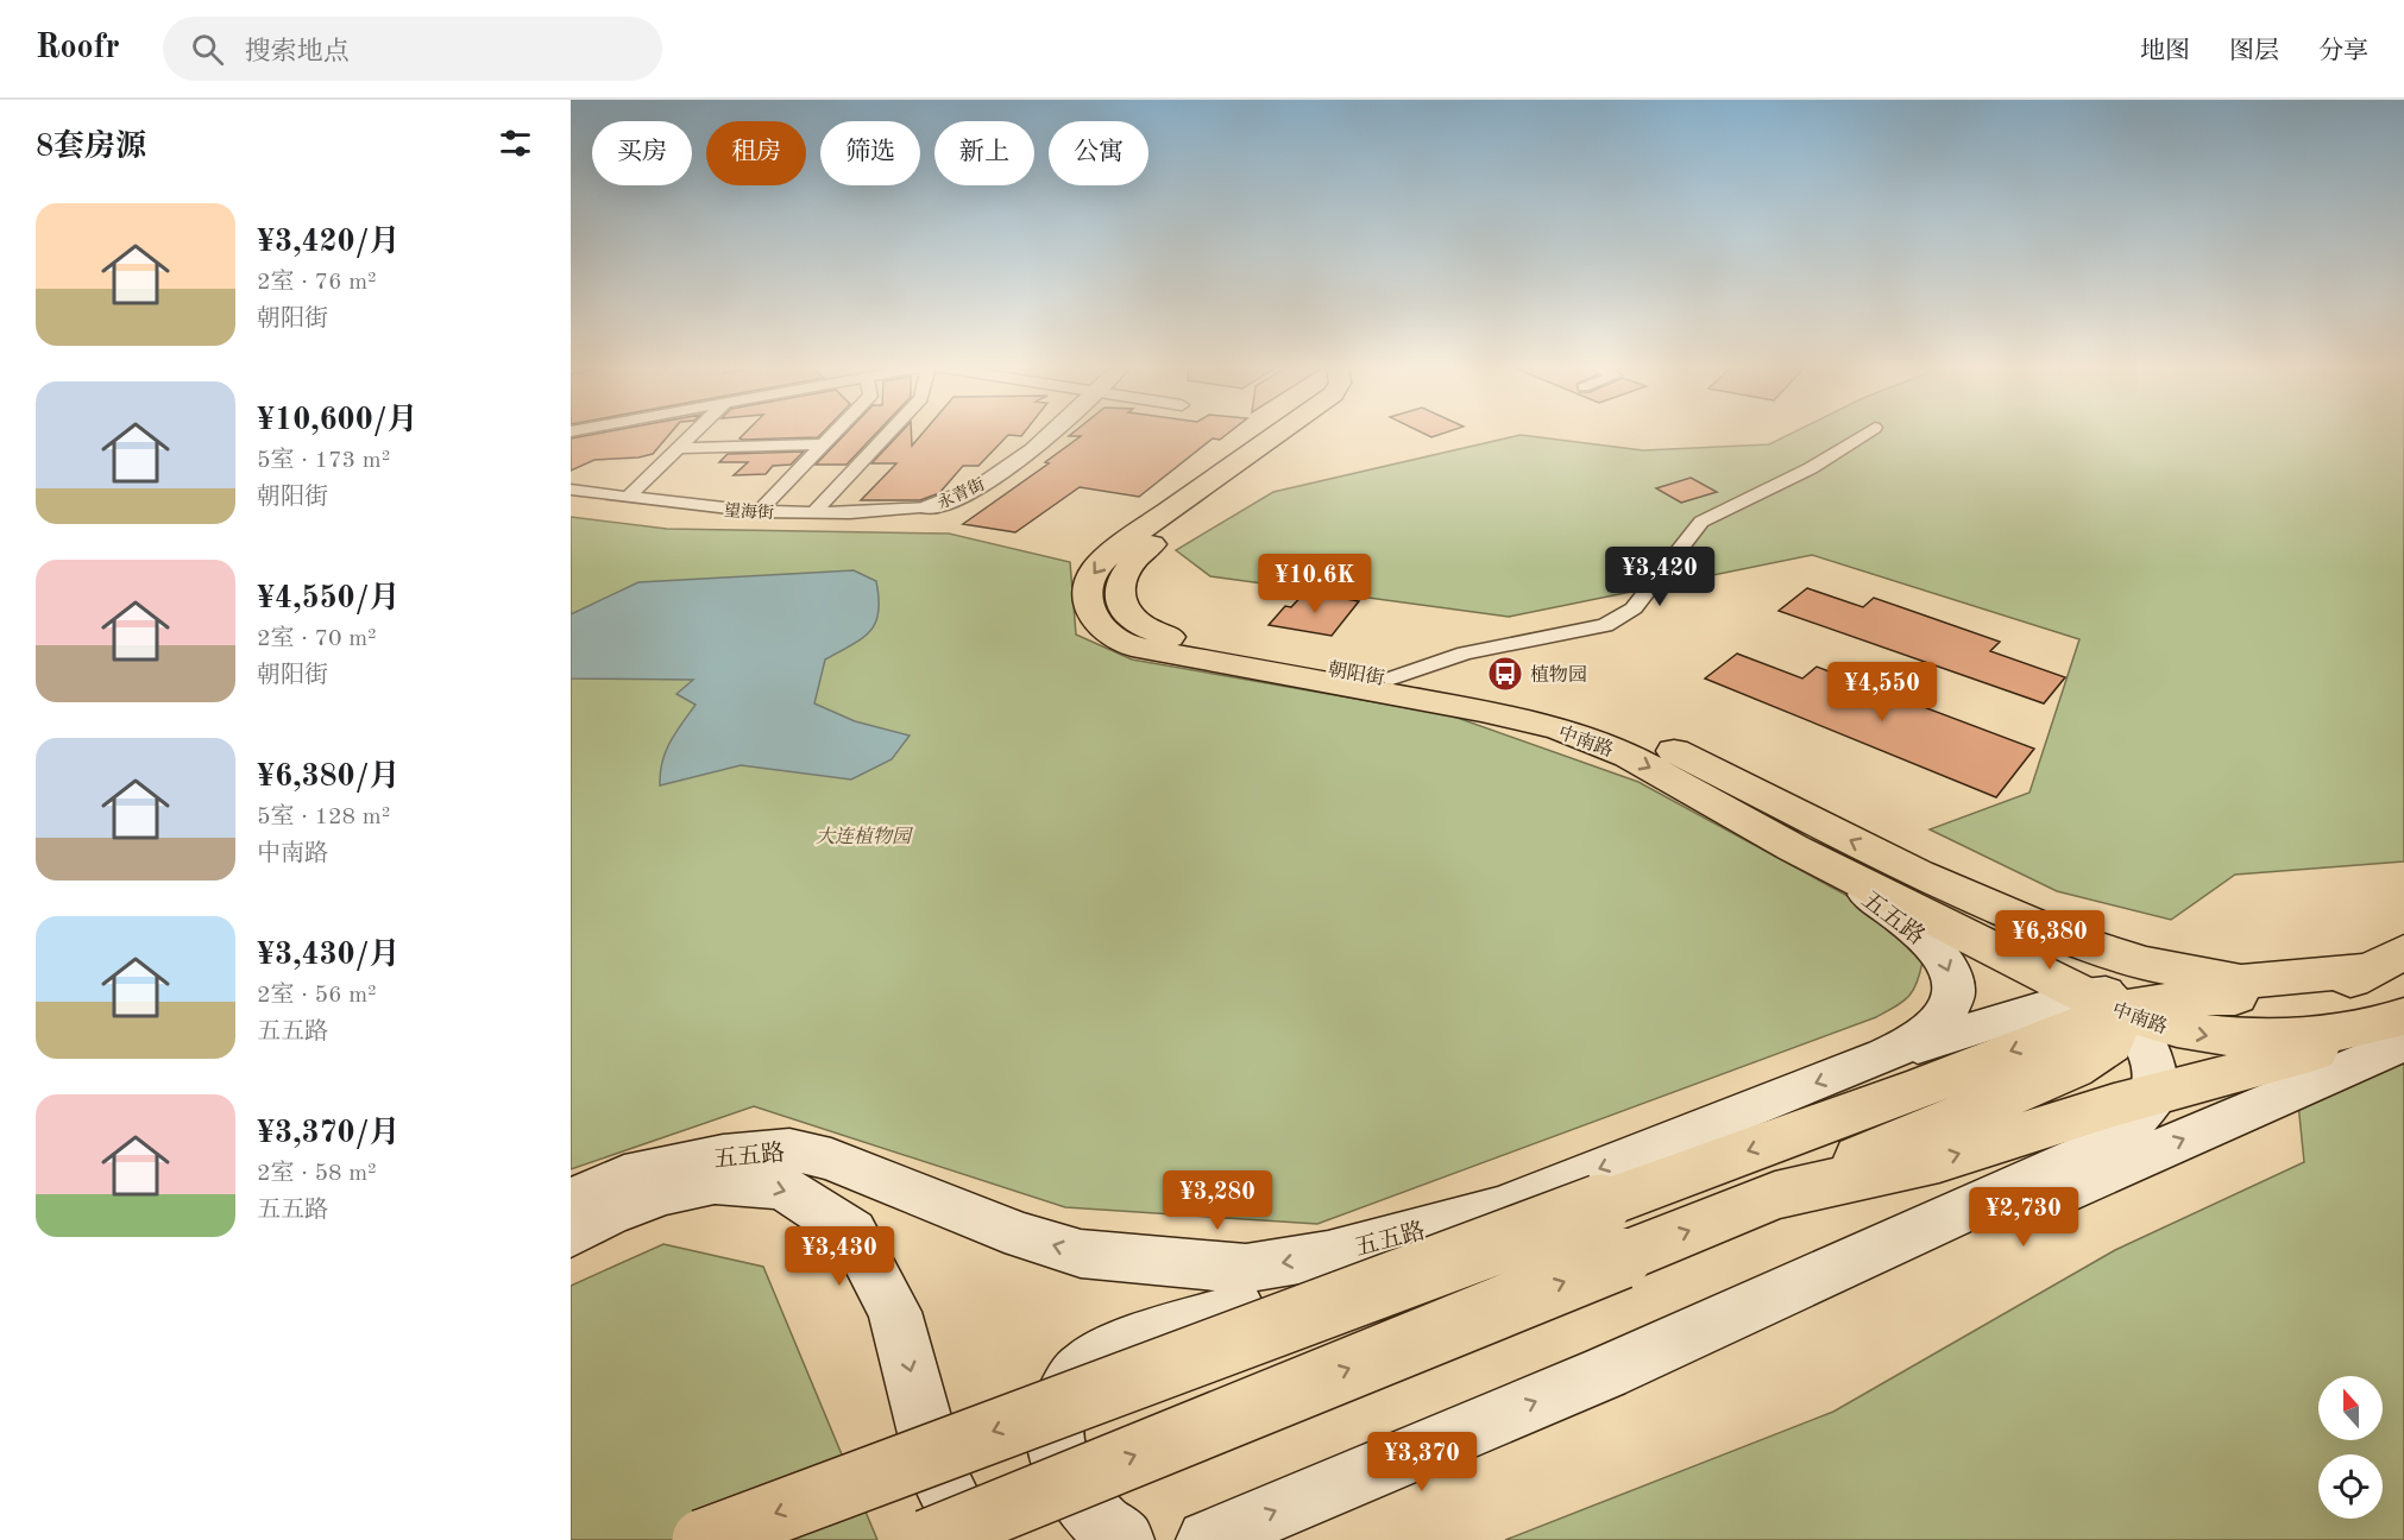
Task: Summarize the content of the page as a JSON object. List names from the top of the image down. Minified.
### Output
{"streets":{"main road":["朝阳街","中南路","五五路"],"street":["永青街","望海街"]},"crossings":[["永青街","望海街"],["中南路","五五路"]],"one_way":["朝阳街"],"parks":["大连植物园"],"places":{"bus stop":["植物园"]},"north":"top","page":{"header":"Roofr","search":"搜索地点","nav":["地图","图层","分享"],"heading":"8套房源","chip":["买房","租房","筛选","新上","公寓"],"list":[{"name":"¥3,420/月","note":"2室 · 76 m² · 朝阳街"},{"name":"¥10,600/月","note":"5室 · 173 m² · 朝阳街"},{"name":"¥4,550/月","note":"2室 · 70 m² · 朝阳街"},{"name":"¥6,380/月","note":"5室 · 128 m² · 中南路"},{"name":"¥3,430/月","note":"2室 · 56 m² · 五五路"},{"name":"¥3,370/月","note":"2室 · 58 m² · 五五路"}],"price":["¥3,420","¥10.6K","¥4,550","¥6,380","¥3,280","¥2,730","¥3,430","¥3,370"]}}
